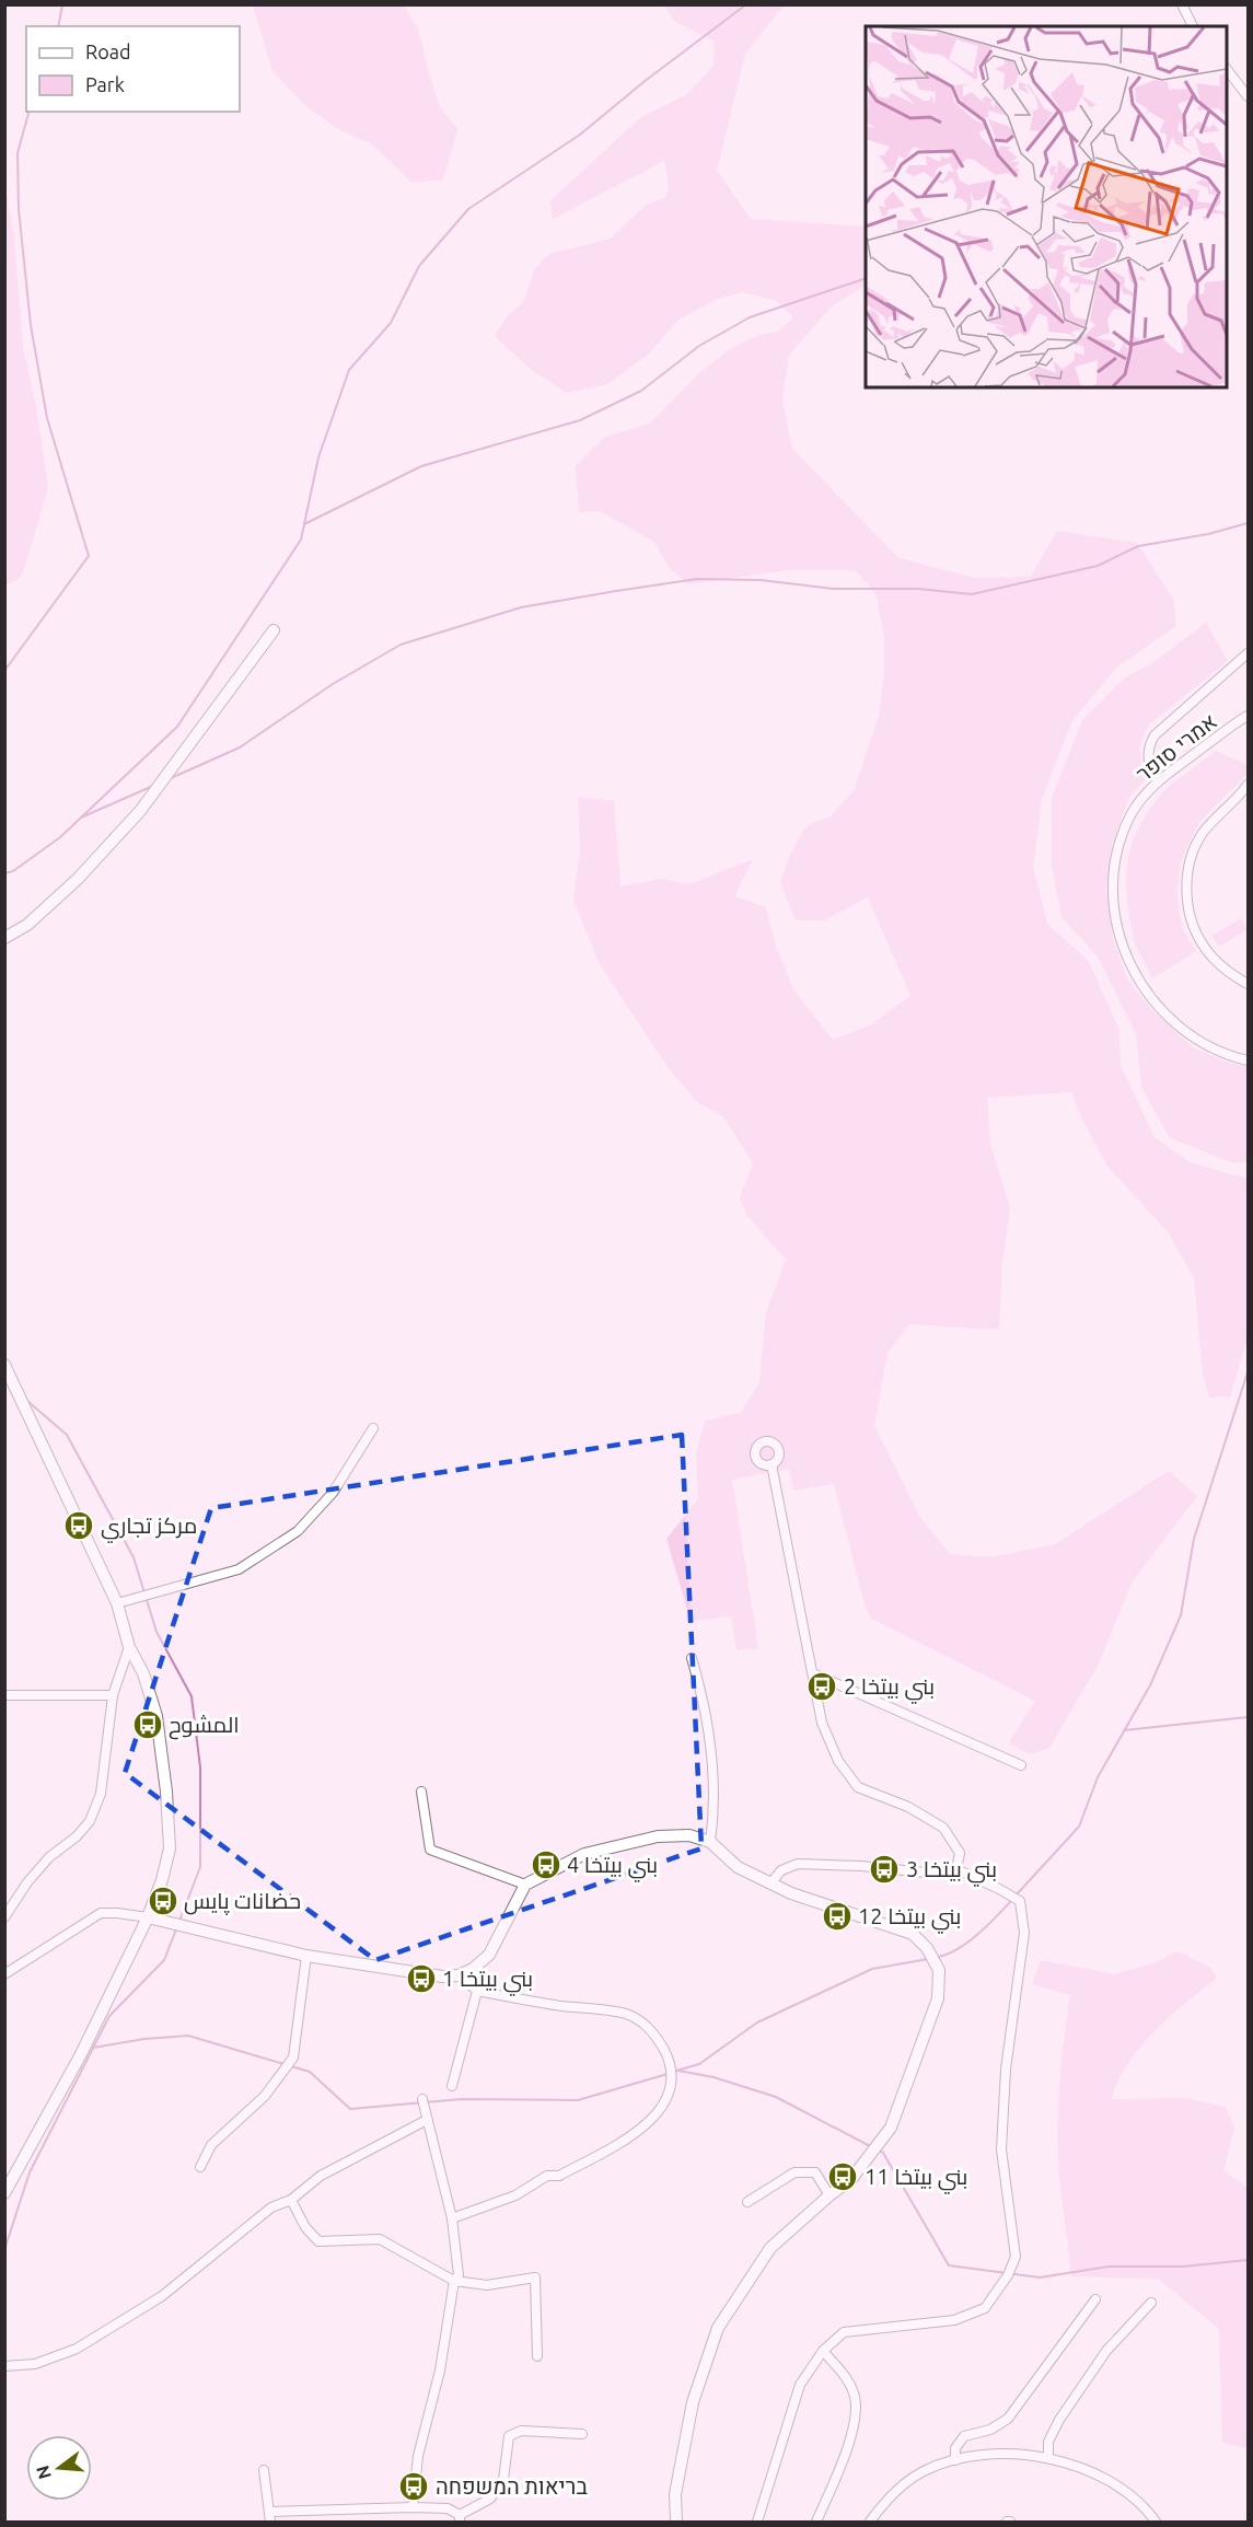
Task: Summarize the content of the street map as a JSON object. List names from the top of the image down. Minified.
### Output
{"streets":{"street":["אמרי סופר"]},"places":{"bus stop":["مركز تجاري","بني بيتخا 2","المشوح","بني بيتخا 4","بني بيتخا 3","حضانات پايس","بني بيتخا 12","بني بيتخا 1","بني بيتخا 11","בריאות המשפחה"]},"legend":["Road","Park"],"north":"left"}
